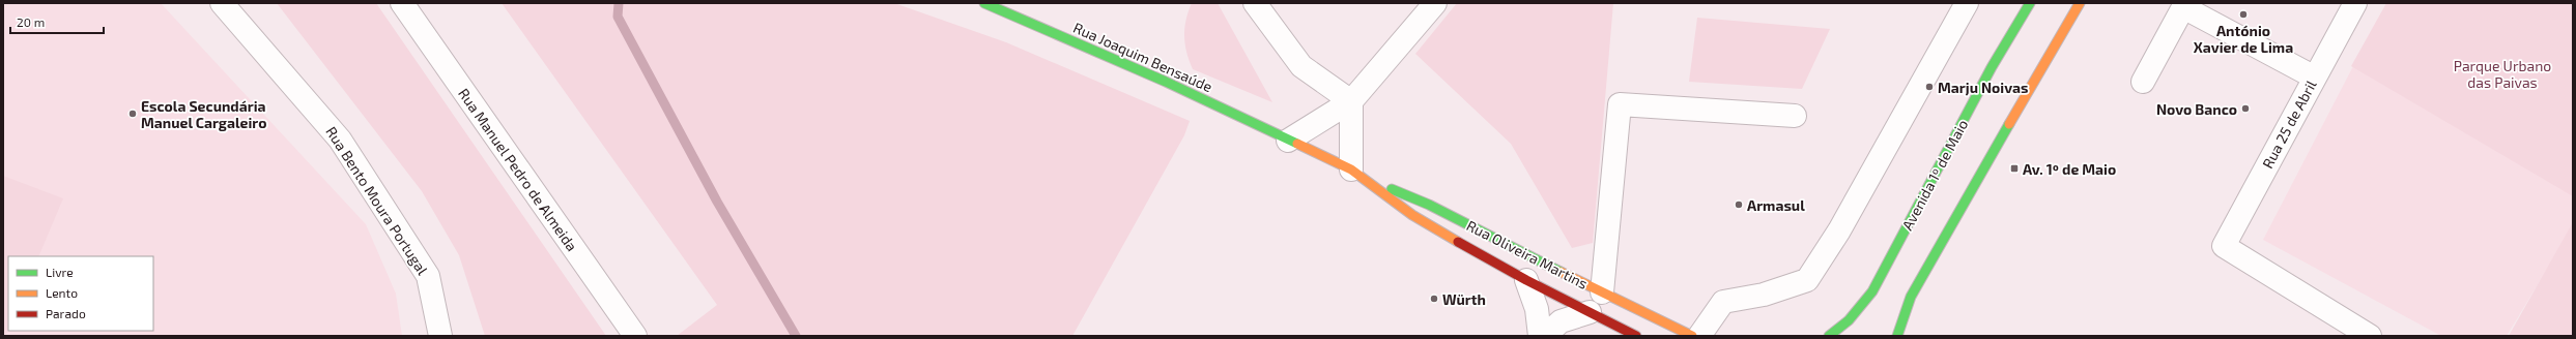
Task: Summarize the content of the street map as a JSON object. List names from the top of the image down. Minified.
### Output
{"streets":{"main road":["Rua Joaquim Bensaúde","Avenida 1º de Maio","Rua Oliveira Martins"],"street":["Rua 25 de Abril","Rua Manuel Pedro de Almeida","Rua Bento Moura Portugal"]},"crossings":[["Rua Joaquim Bensaúde","Rua Oliveira Martins"]],"parks":["Parque Urbano das Paivas"],"places":{"other":["António Xavier de Lima","Marju Noivas","Novo Banco","Escola Secundária Manuel Cargaleiro","Armasul","Würth"],"transit":["Av. 1º de Maio"]},"legend":["Livre","Lento","Parado"],"scale_bar":"20 m"}
